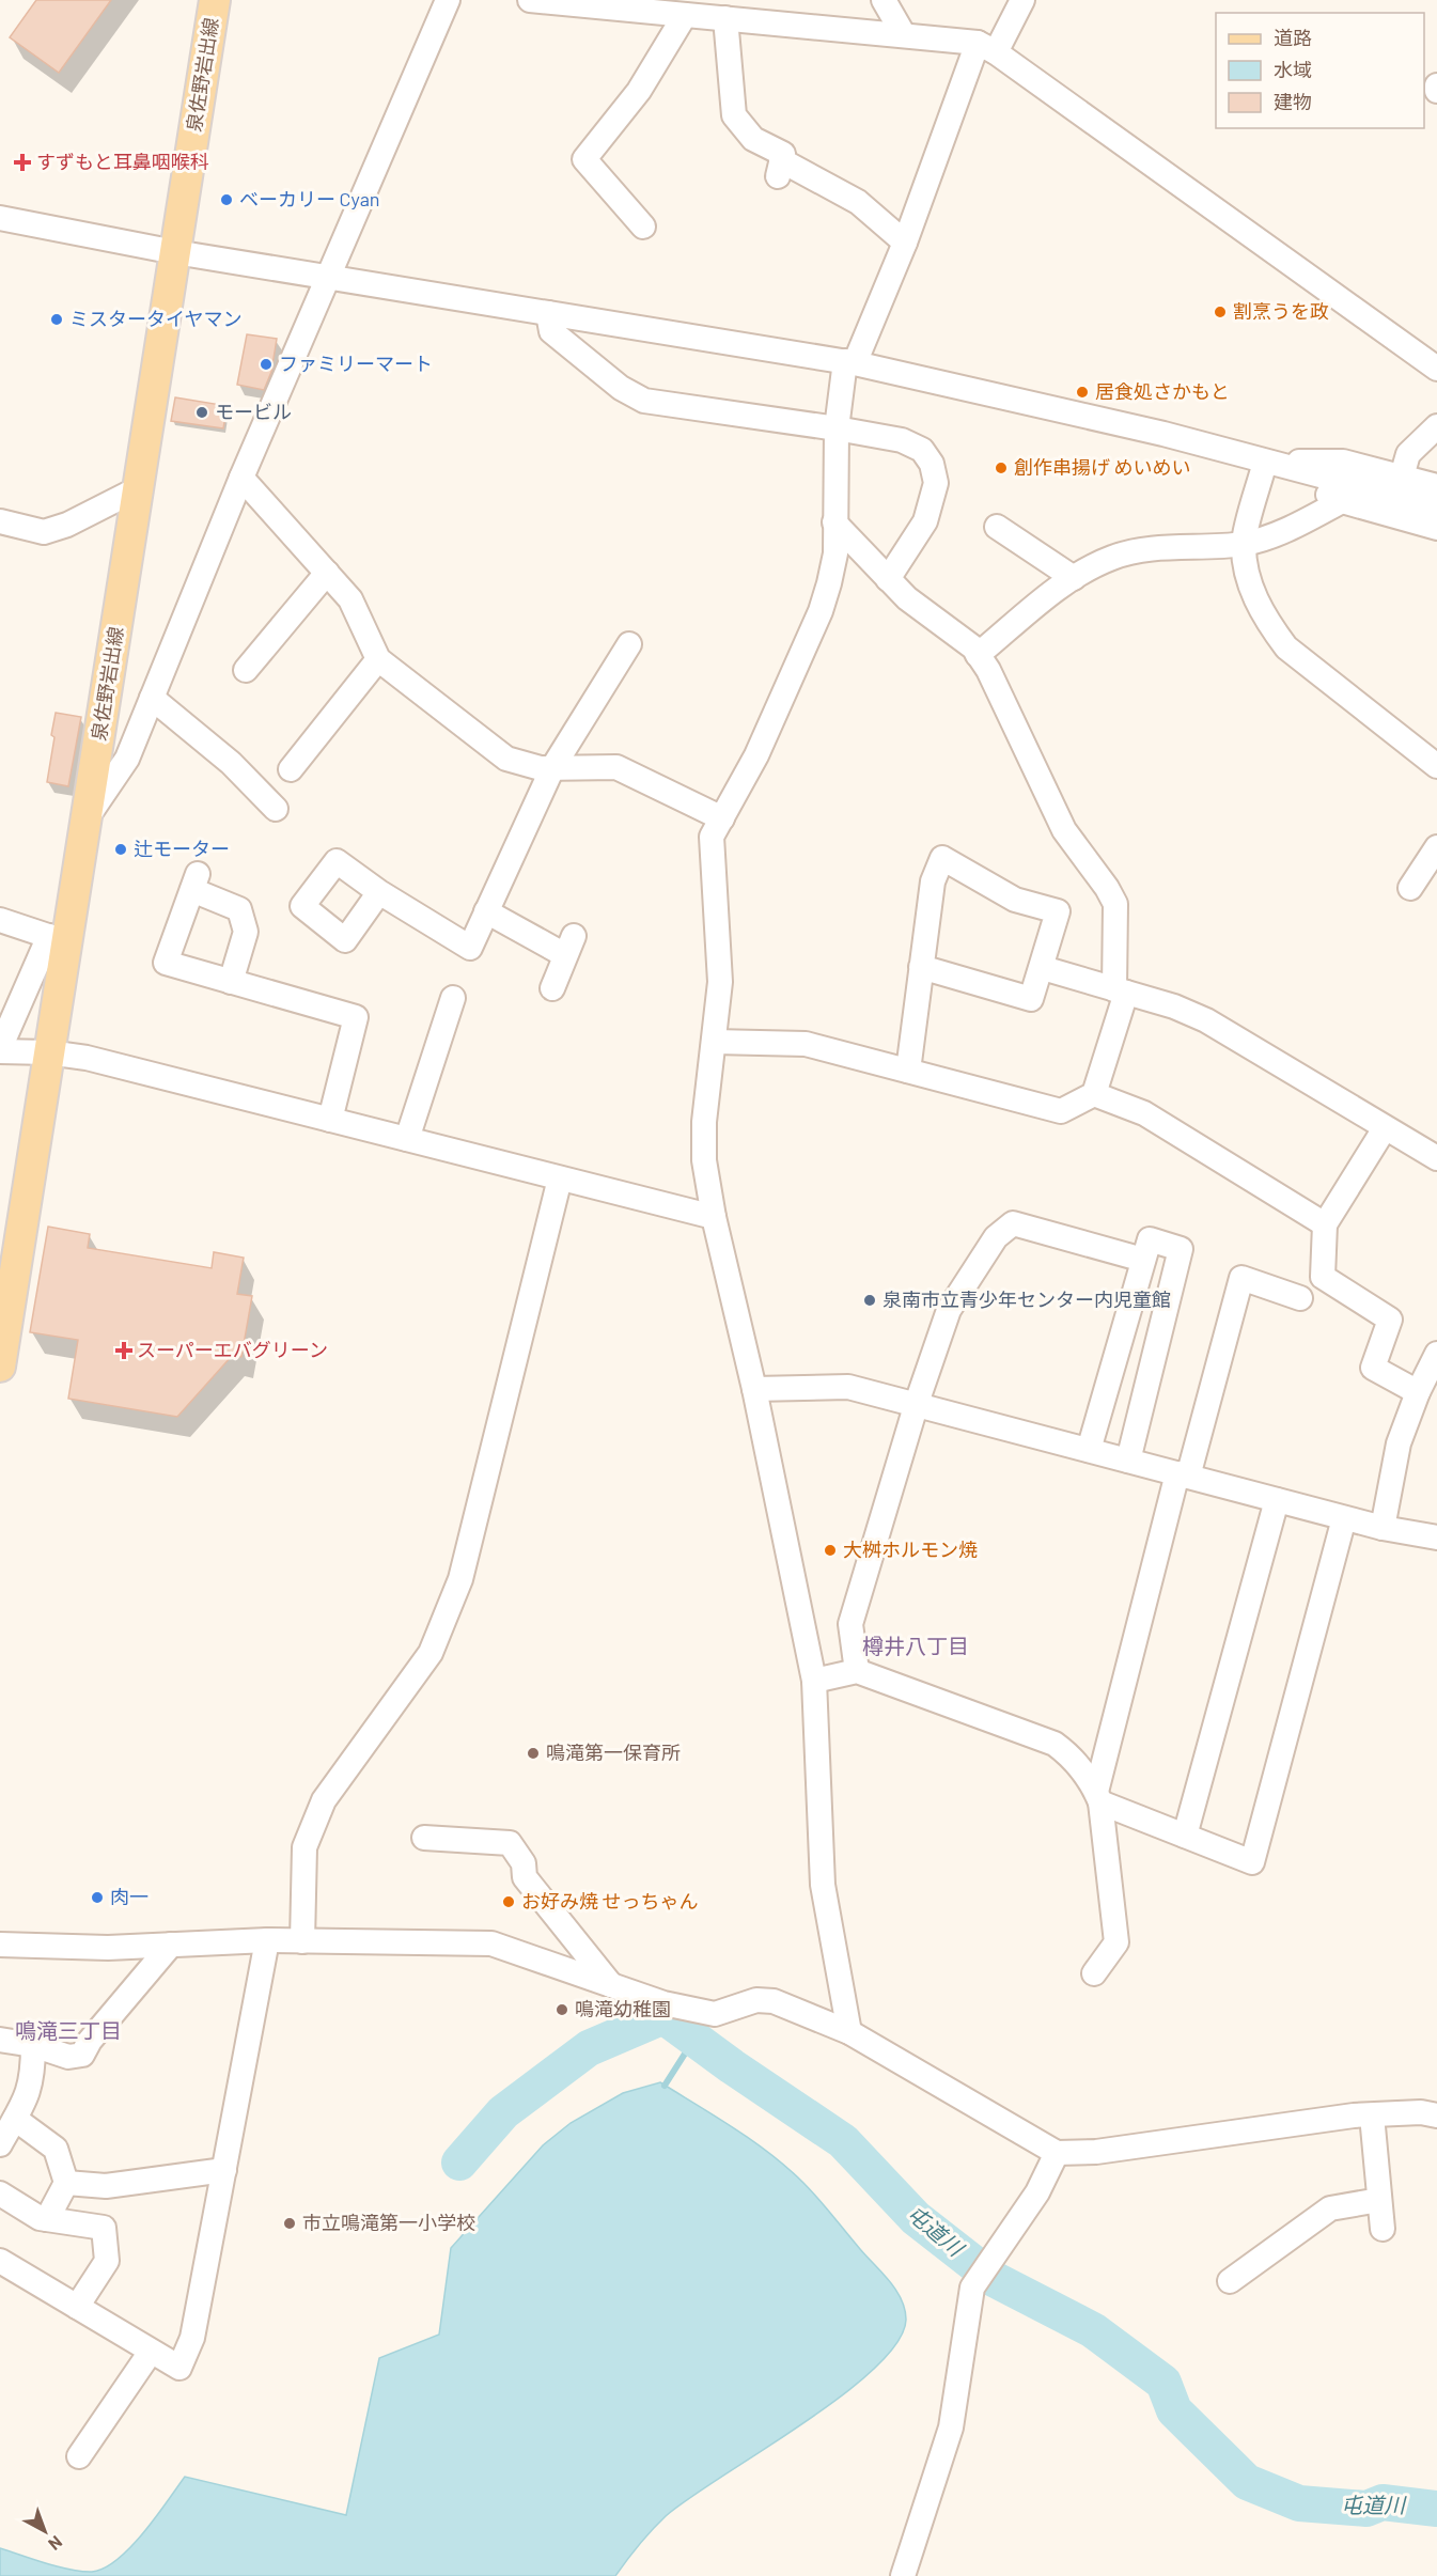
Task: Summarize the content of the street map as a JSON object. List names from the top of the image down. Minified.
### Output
{"streets":{"main road":["泉佐野岩出線"]},"districts":["樽井八丁目","鳴滝三丁目"],"water":["屯道川"],"places":{"health":["すずもと耳鼻咽喉科","スーパーエバグリーン"],"other":["ベーカリー Cyan","割烹うを政","ミスタータイヤマン","ファミリーマート","居食処さかもと","モービル","創作串揚げ めいめい","辻モーター","泉南市立青少年センター内児童館","大桝ホルモン焼","鳴滝第一保育所","肉一","お好み焼 せっちゃん","鳴滝幼稚園","市立鳴滝第一小学校"]},"legend":["道路","水域","建物"],"north":"bottom right"}
